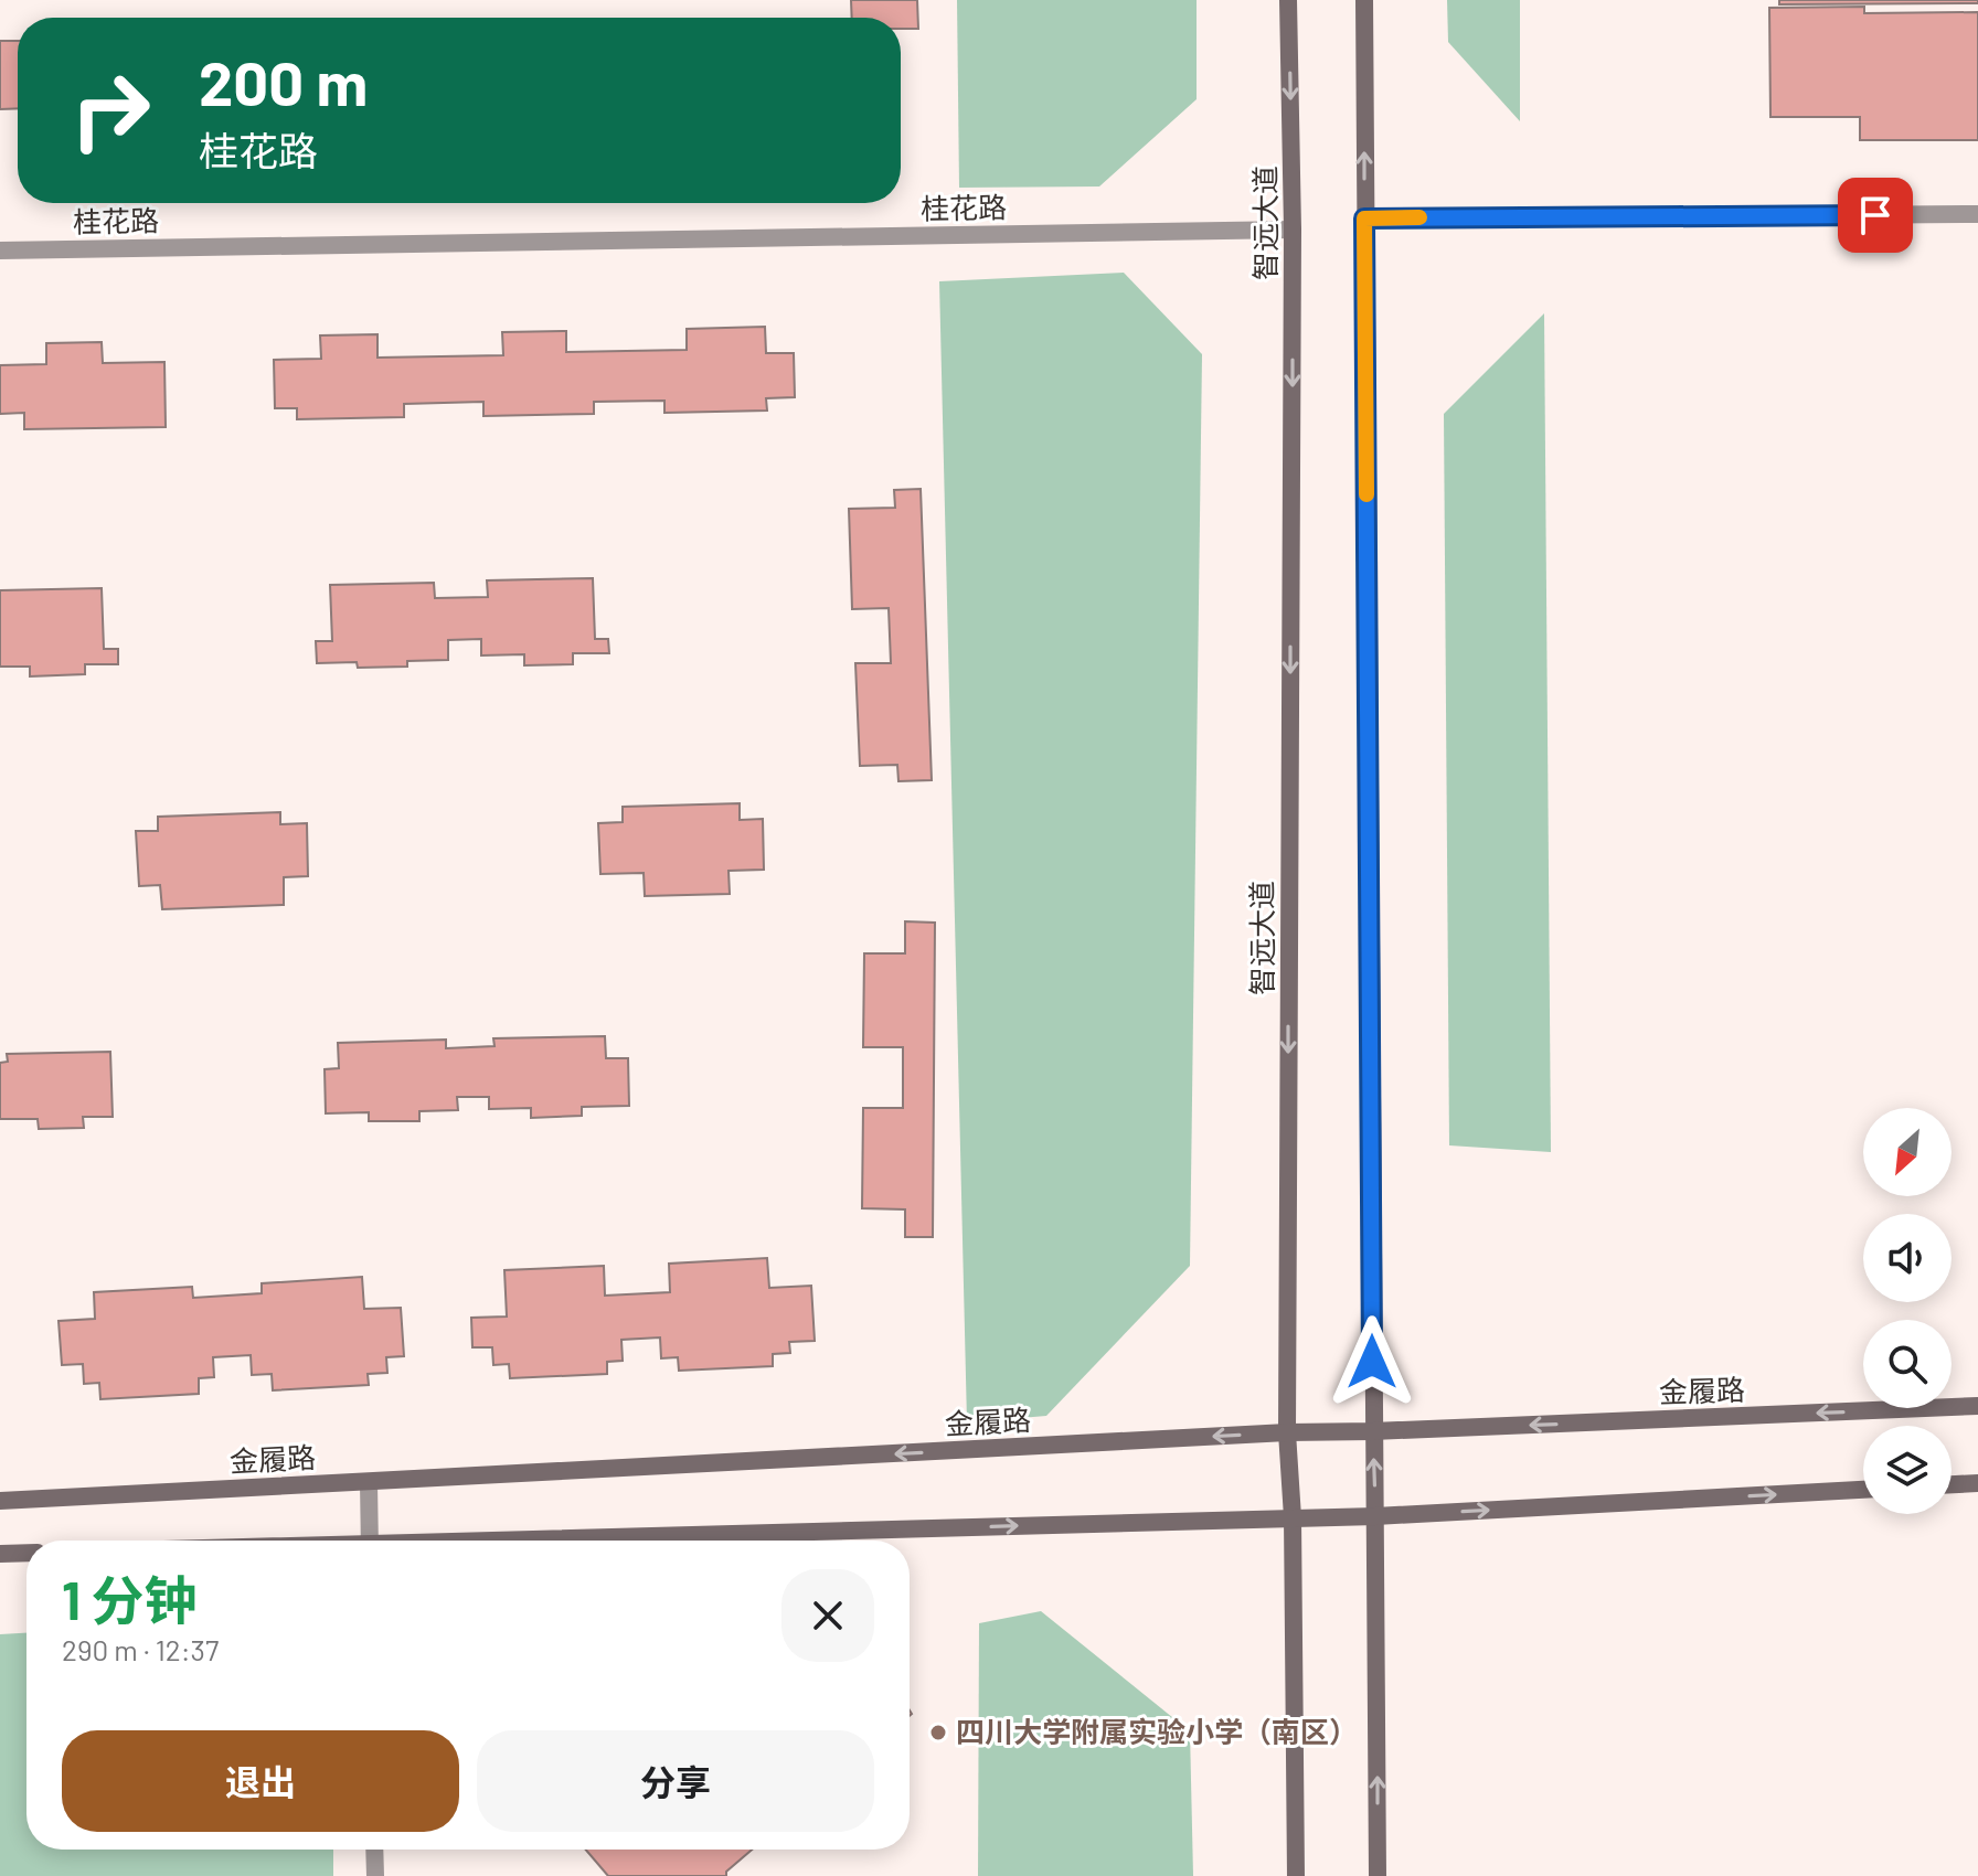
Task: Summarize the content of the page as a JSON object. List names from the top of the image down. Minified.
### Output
{"streets":{"main road":["智远大道","金履路"],"street":["桂花路"]},"crossings":[["桂花路","智远大道"],["智远大道","金履路"]],"places":["四川大学附属实验小学（南区）"],"north":"bottom left","page":{"turn":["200 m","桂花路"],"heading":["1 分钟","290 m · 12:37"],"buttons":["退出","分享"]}}
